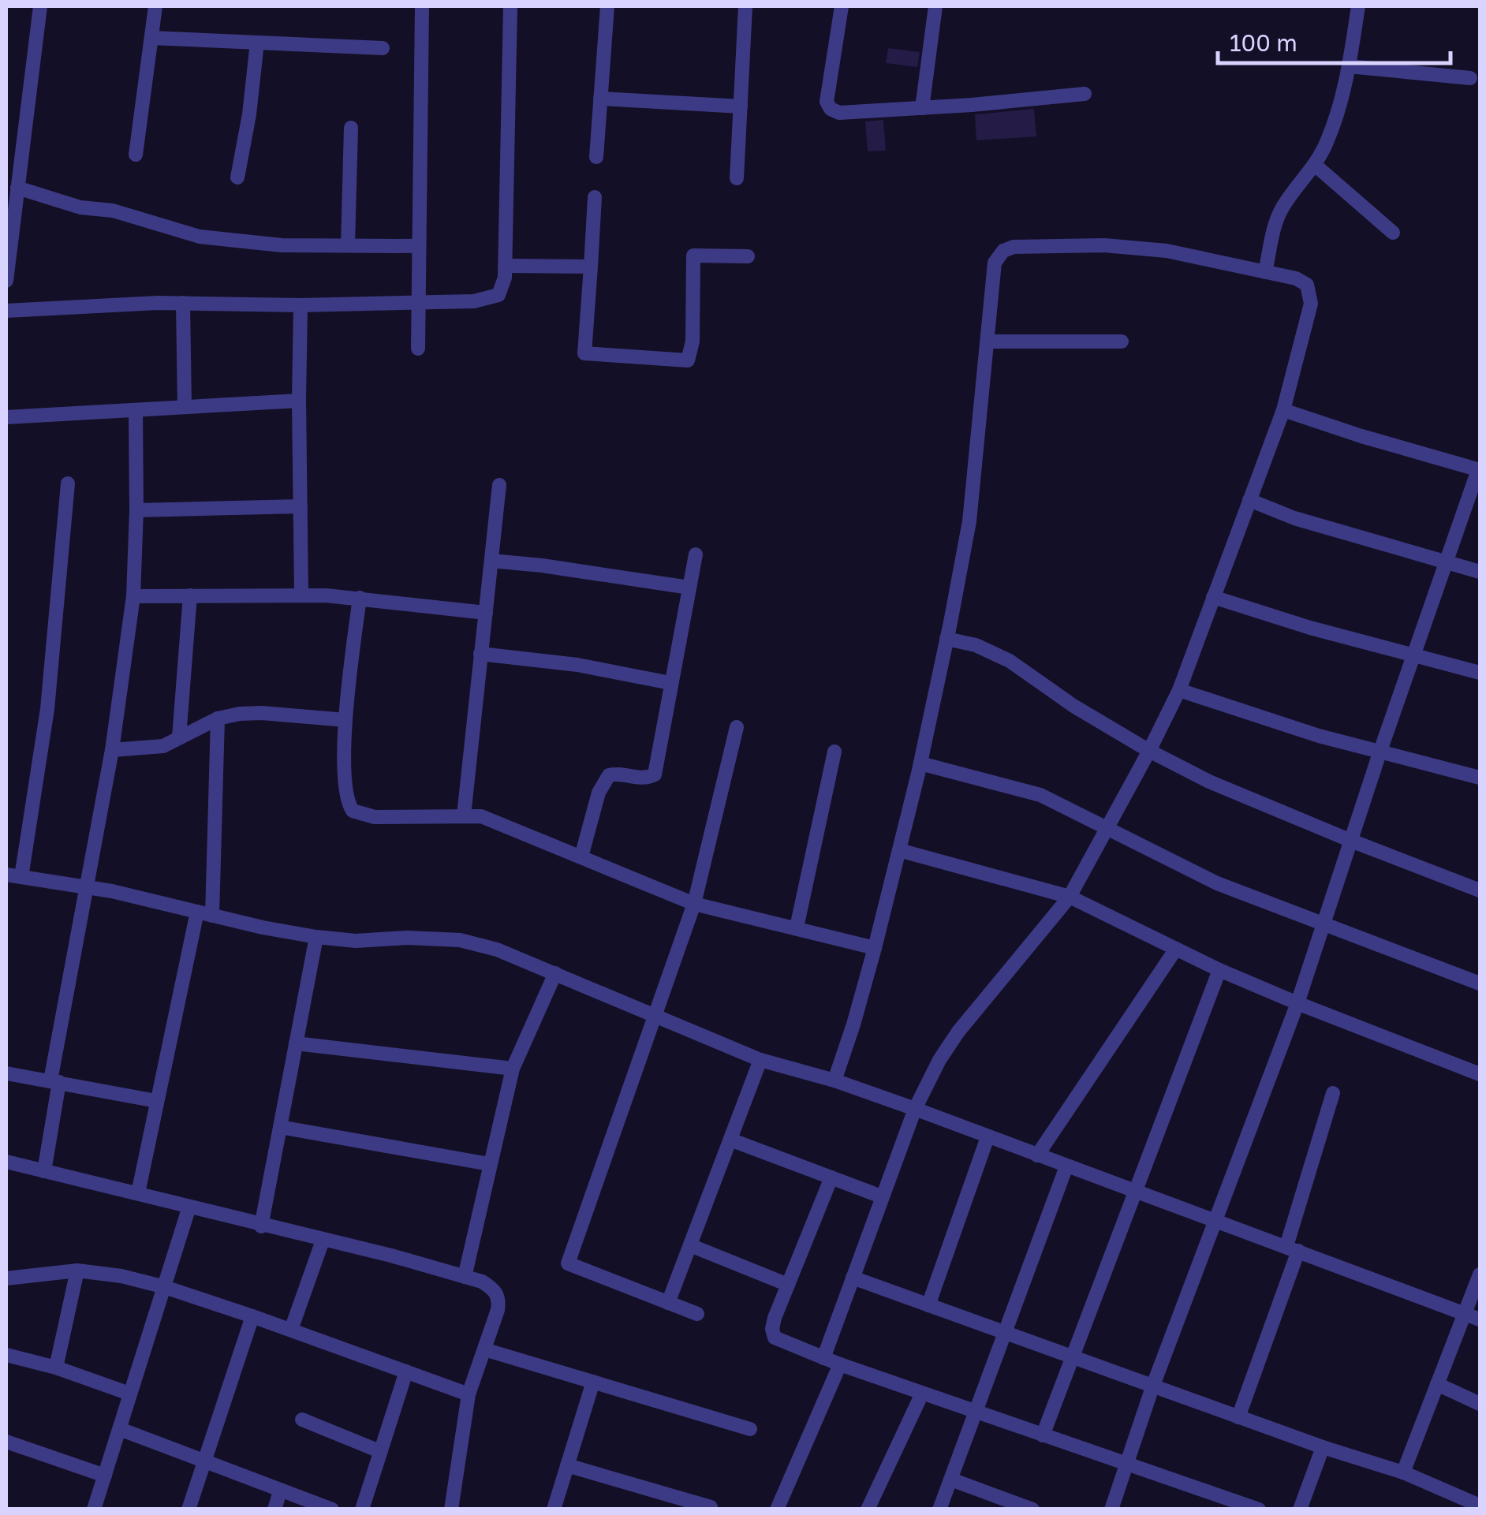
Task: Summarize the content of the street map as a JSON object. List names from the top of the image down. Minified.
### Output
{"scale_bar":"100 m"}
